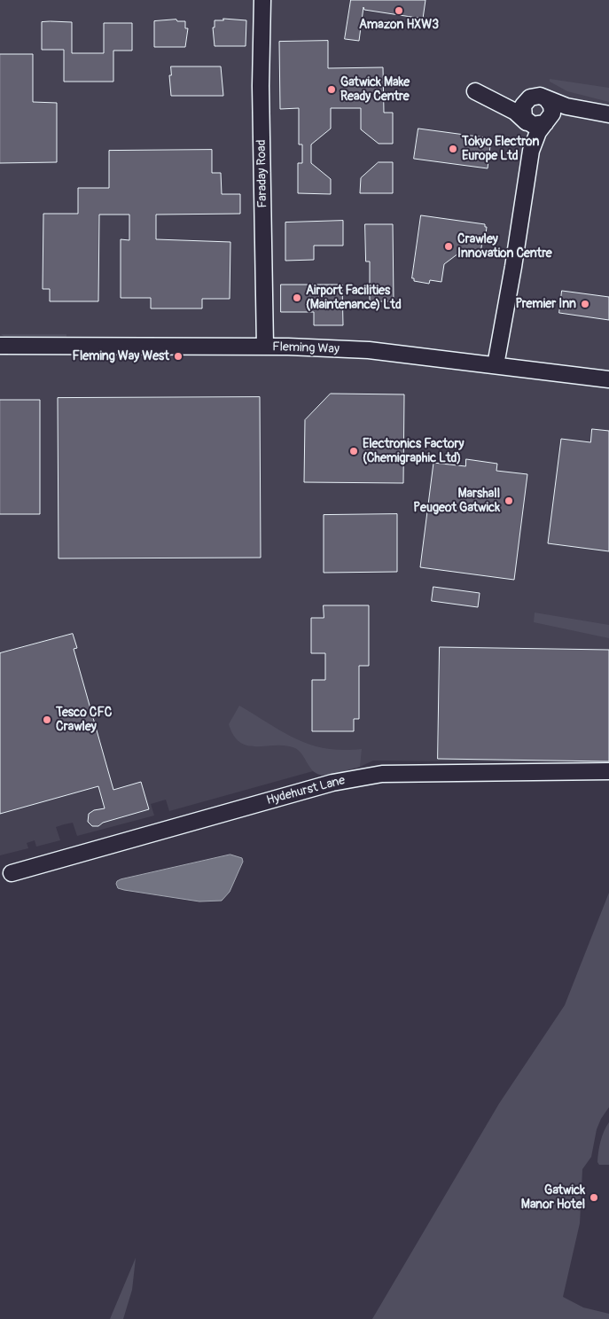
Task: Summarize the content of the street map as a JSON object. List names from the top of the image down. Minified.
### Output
{"streets":{"street":["Faraday Road","Fleming Way","Hydehurst Lane"]},"crossings":[["Faraday Road","Fleming Way"]],"places":["Amazon HXW3","Gatwick Make Ready Centre","Tokyo Electron Europe Ltd","Crawley Innovation Centre","Airport Facilities (Maintenance) Ltd","Premier Inn","Fleming Way West","Electronics Factory (Chemigraphic Ltd)","Marshall Peugeot Gatwick","Tesco CFC Crawley","Gatwick Manor Hotel"]}
